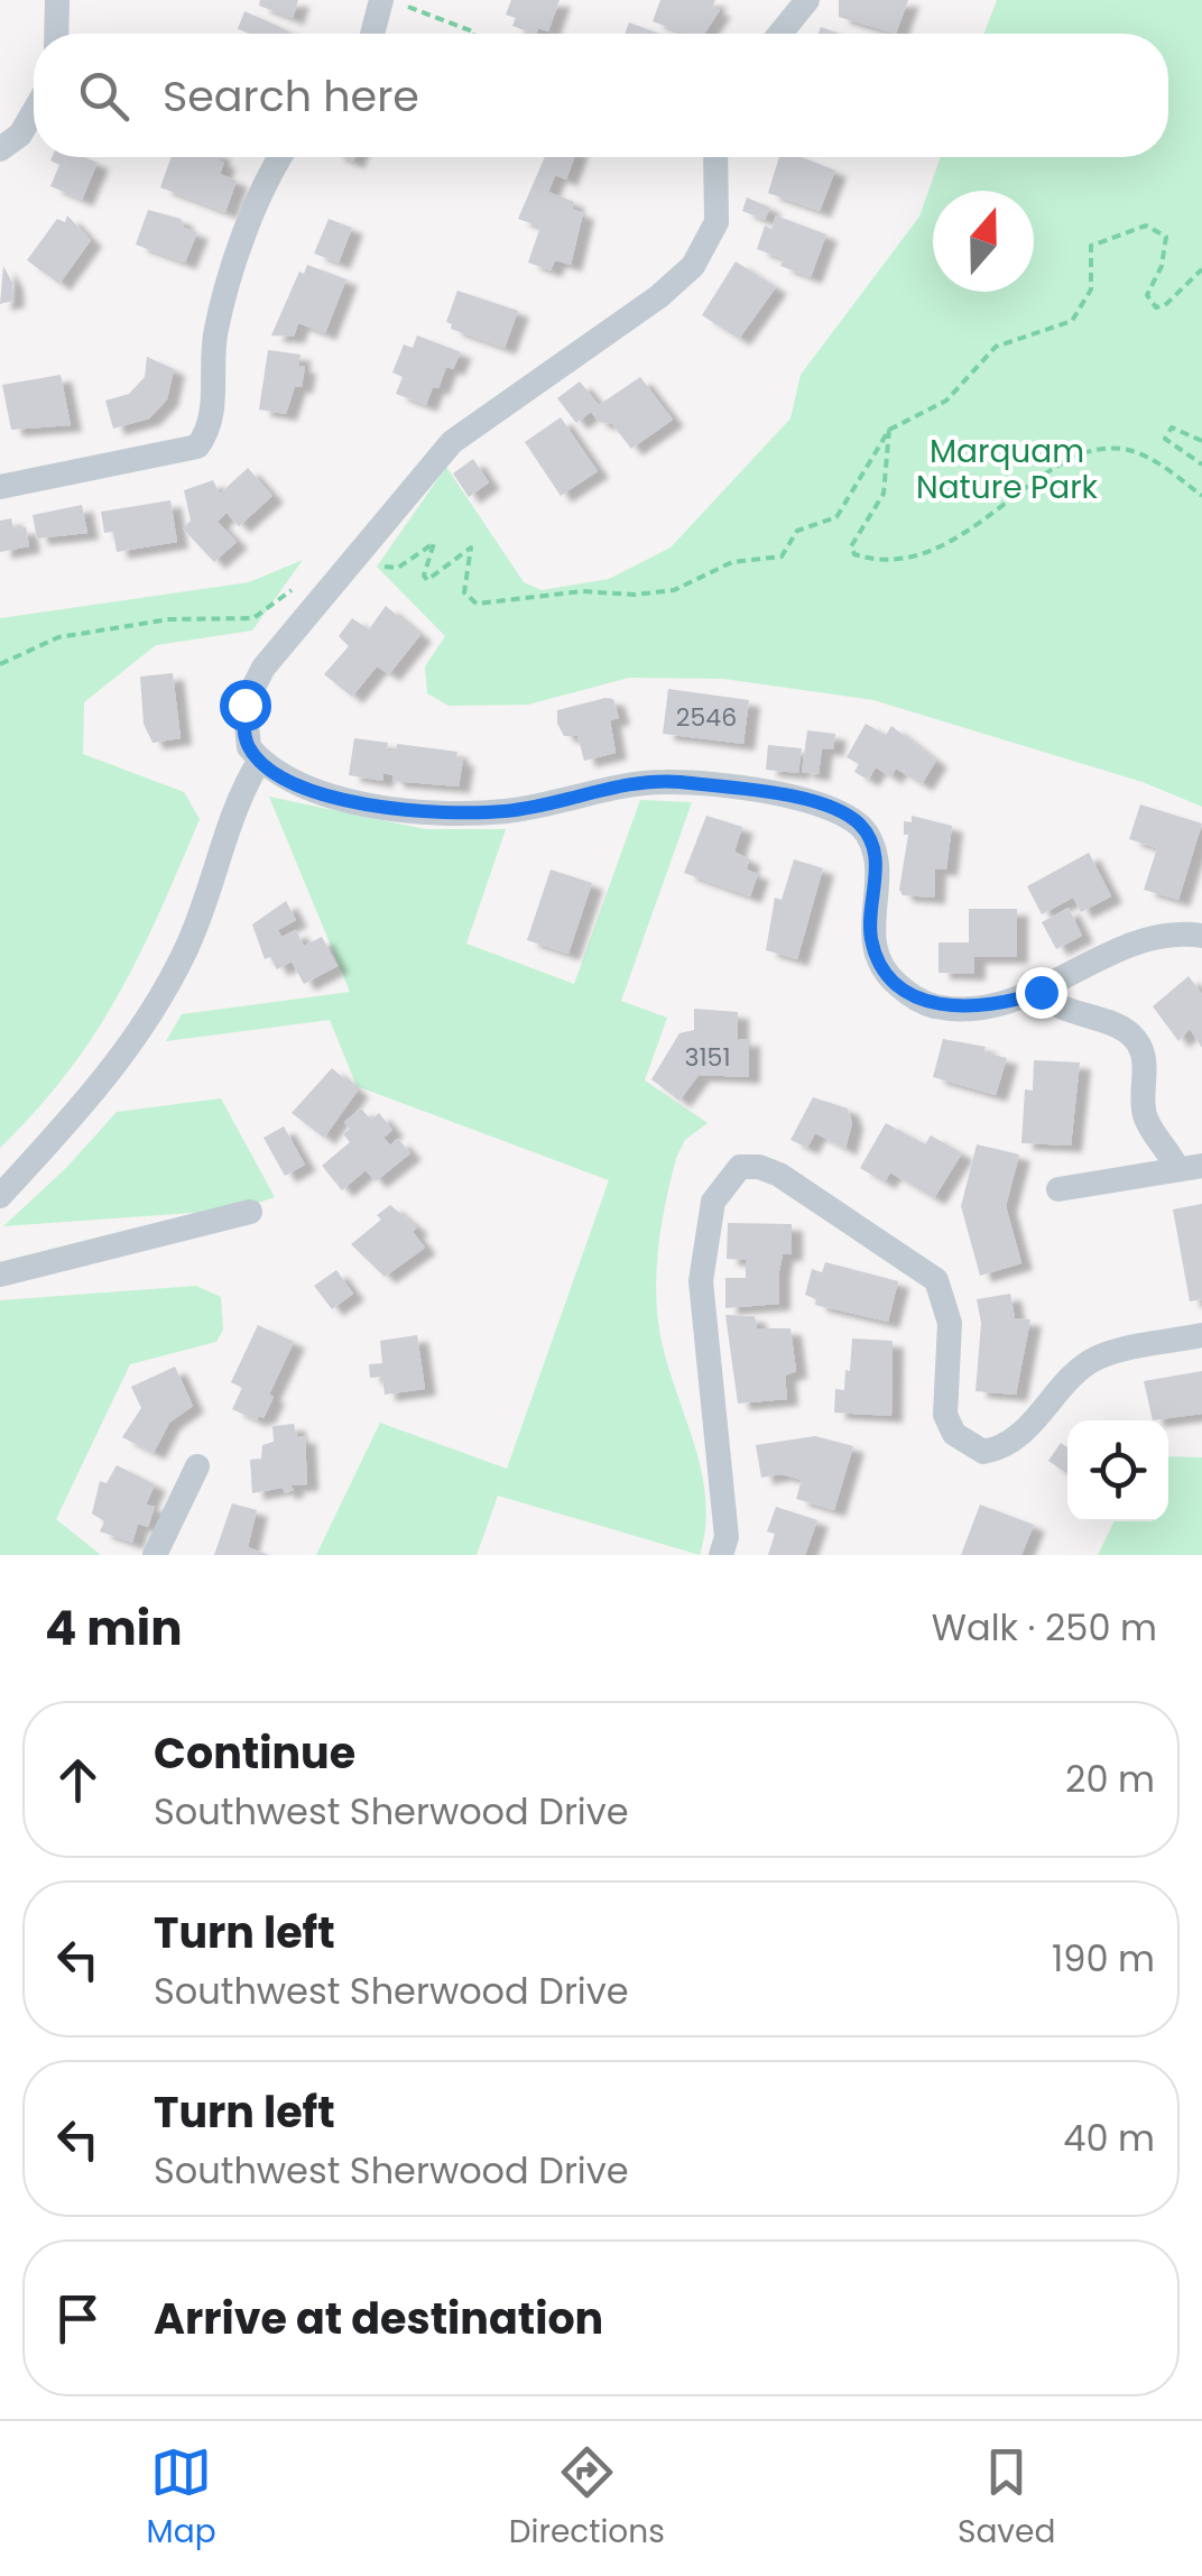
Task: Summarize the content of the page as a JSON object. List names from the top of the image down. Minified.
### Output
{"parks":["Marquam Nature Park"],"house_numbers":["2546","3151"],"north":"top","page":{"search":"Search here","heading":["4 min","Walk · 250 m"],"list":[["Continue","Southwest Sherwood Drive","20 m"],["Turn left","Southwest Sherwood Drive","190 m"],["Turn left","Southwest Sherwood Drive","40 m"],"Arrive at destination"],"nav":["Map","Directions","Saved"]}}
